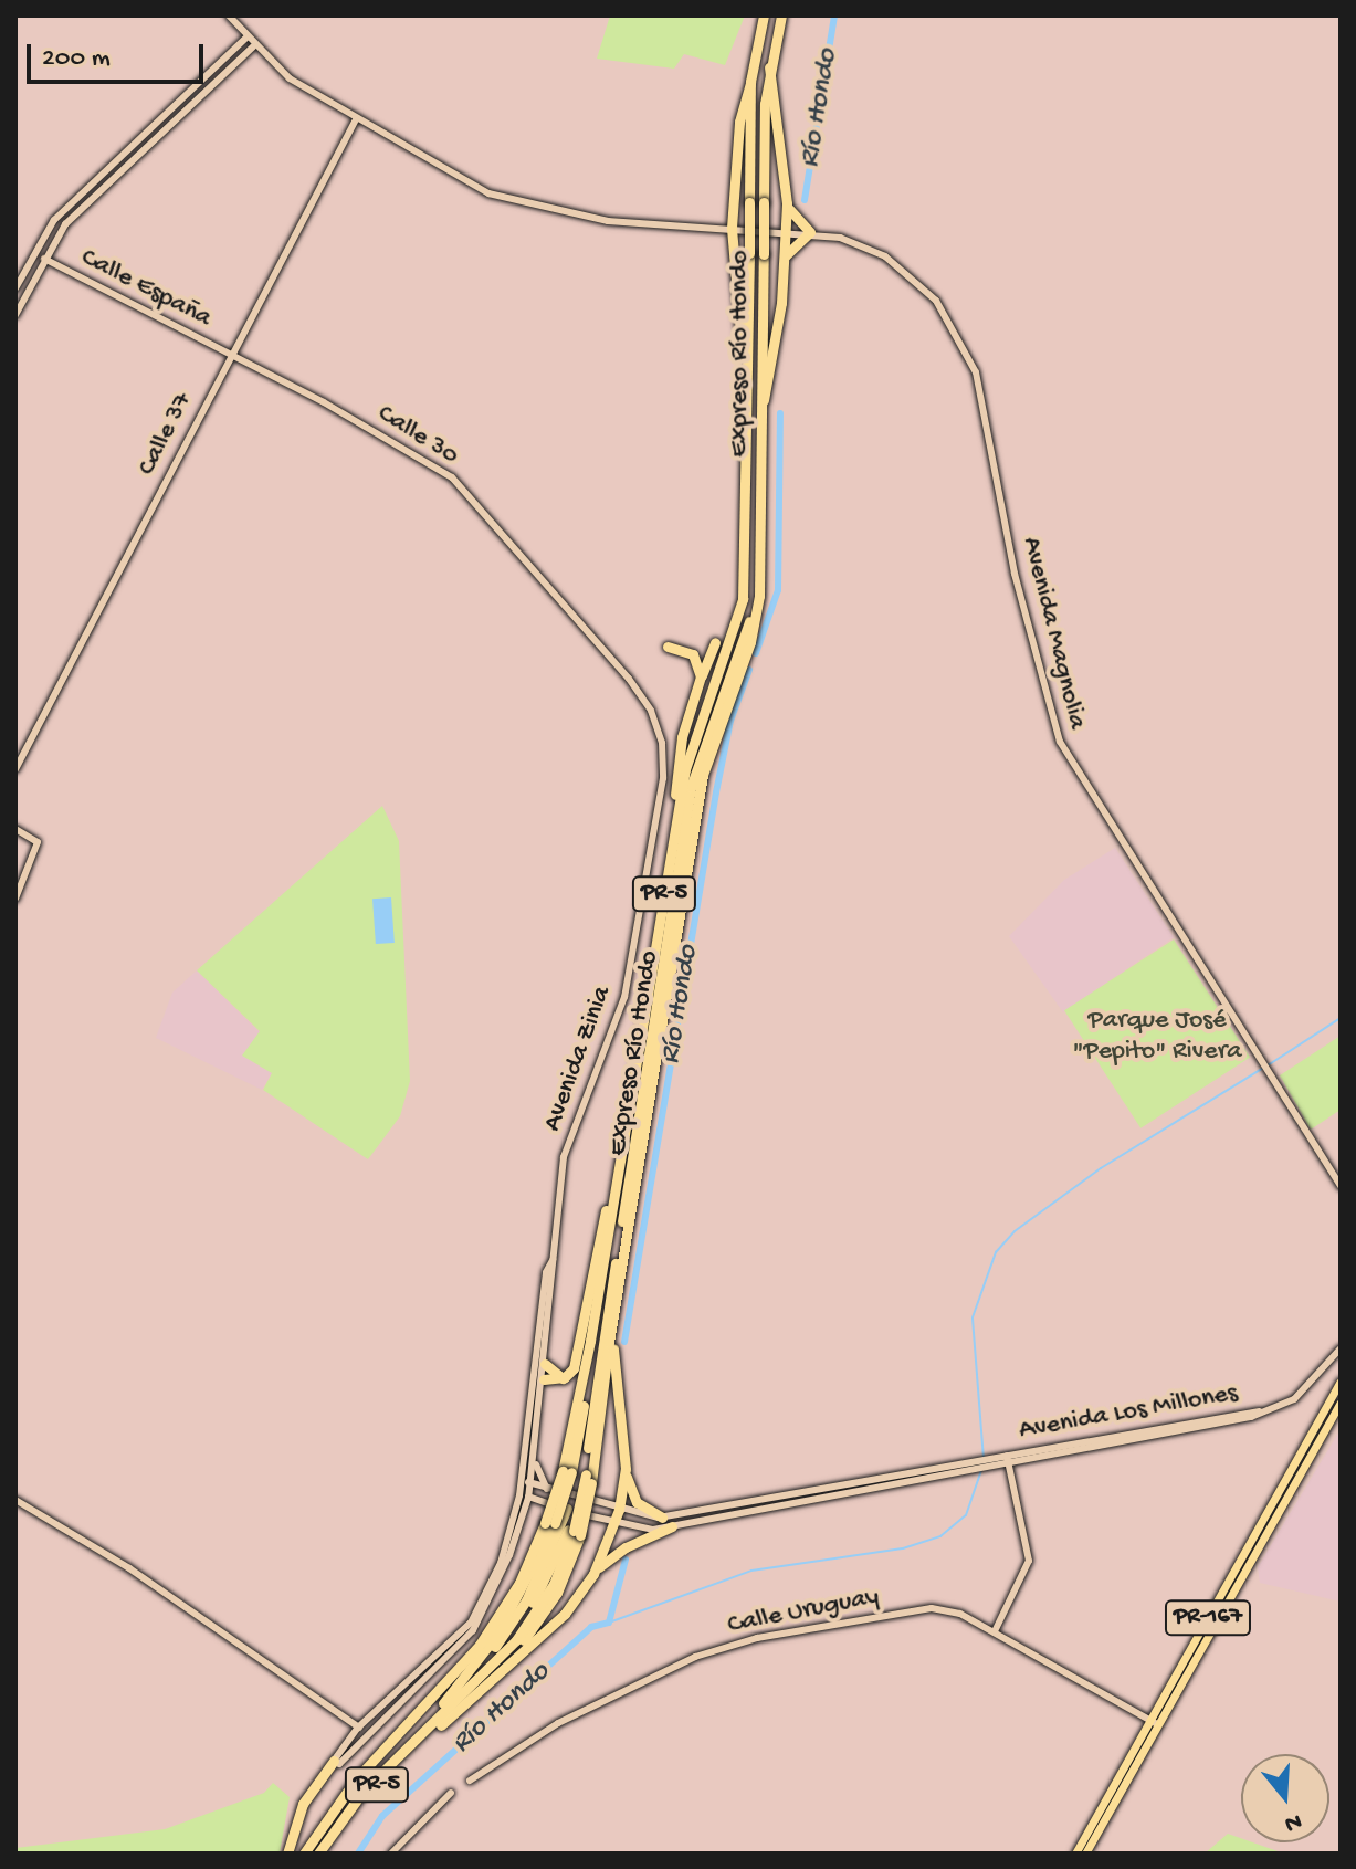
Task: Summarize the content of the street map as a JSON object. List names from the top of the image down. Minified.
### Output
{"streets":{"highway":["Expreso Río Hondo","PR-5"],"main road":["PR-167"],"street":["Calle España","Calle 37","Calle 30","Avenida Magnolia","Avenida Zinia","Avenida Los Millones","Calle Uruguay"]},"crossings":[["Calle España","Calle 37"],["Calle España","Calle 30"],["Calle 37","Calle 30"],["Calle 37","Avenida Magnolia"],["Calle 30","Avenida Zinia"],["Avenida Zinia","Avenida Los Millones"],["Calle Uruguay","PR-167"]],"water":["Río Hondo"],"parks":["Parque José \"Pepito\" Rivera"],"scale_bar":"200 m","north":"bottom"}
